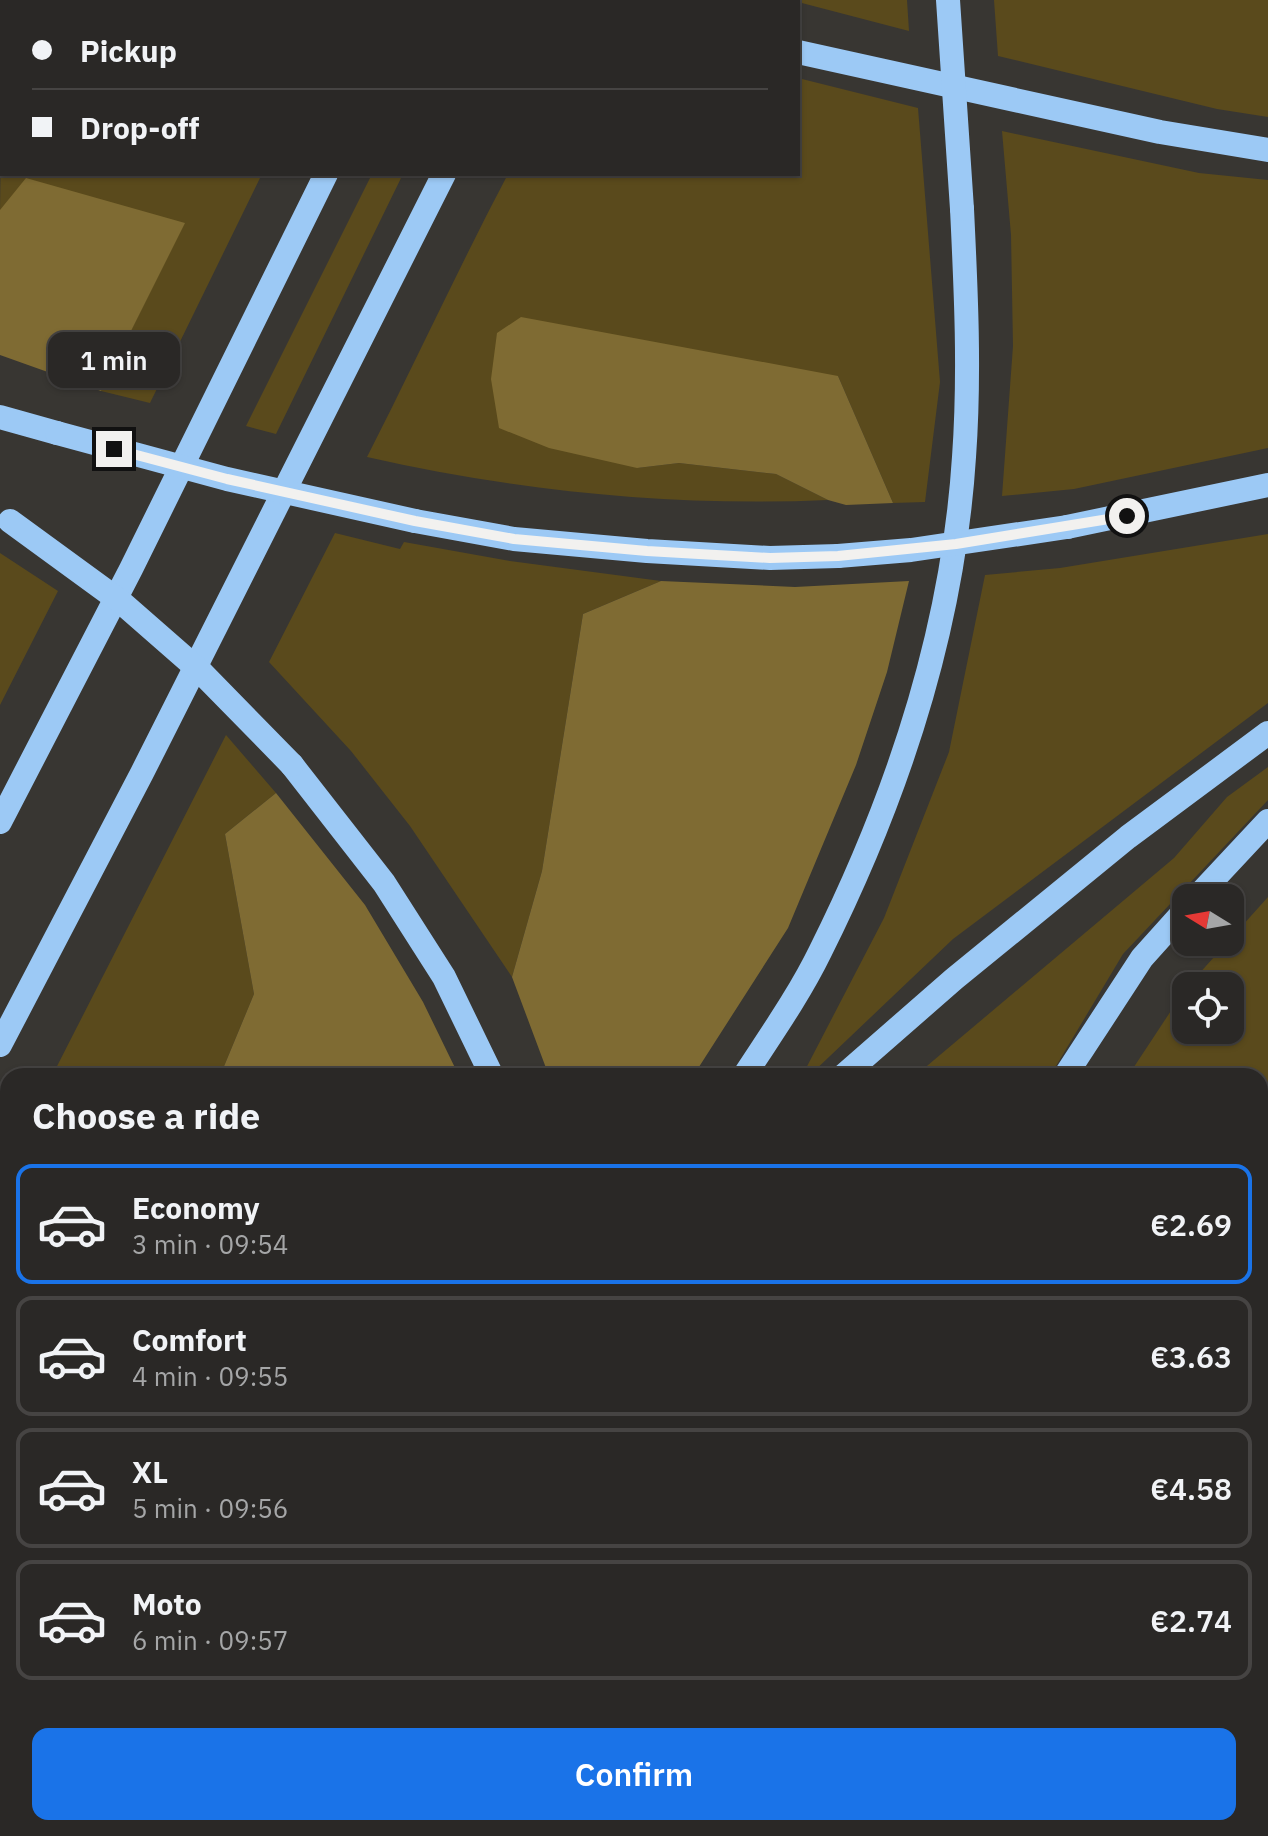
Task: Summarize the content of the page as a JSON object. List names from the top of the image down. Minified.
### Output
{"north":"left","page":{"banner":["Pickup","Drop-off"],"bubble":"1 min","heading":"Choose a ride","list":[{"name":"Economy","note":"3 min · 09:54","value":"€2.69"},{"name":"Comfort","note":"4 min · 09:55","value":"€3.63"},{"name":"XL","note":"5 min · 09:56","value":"€4.58"},{"name":"Moto","note":"6 min · 09:57","value":"€2.74"}],"buttons":"Confirm"}}
